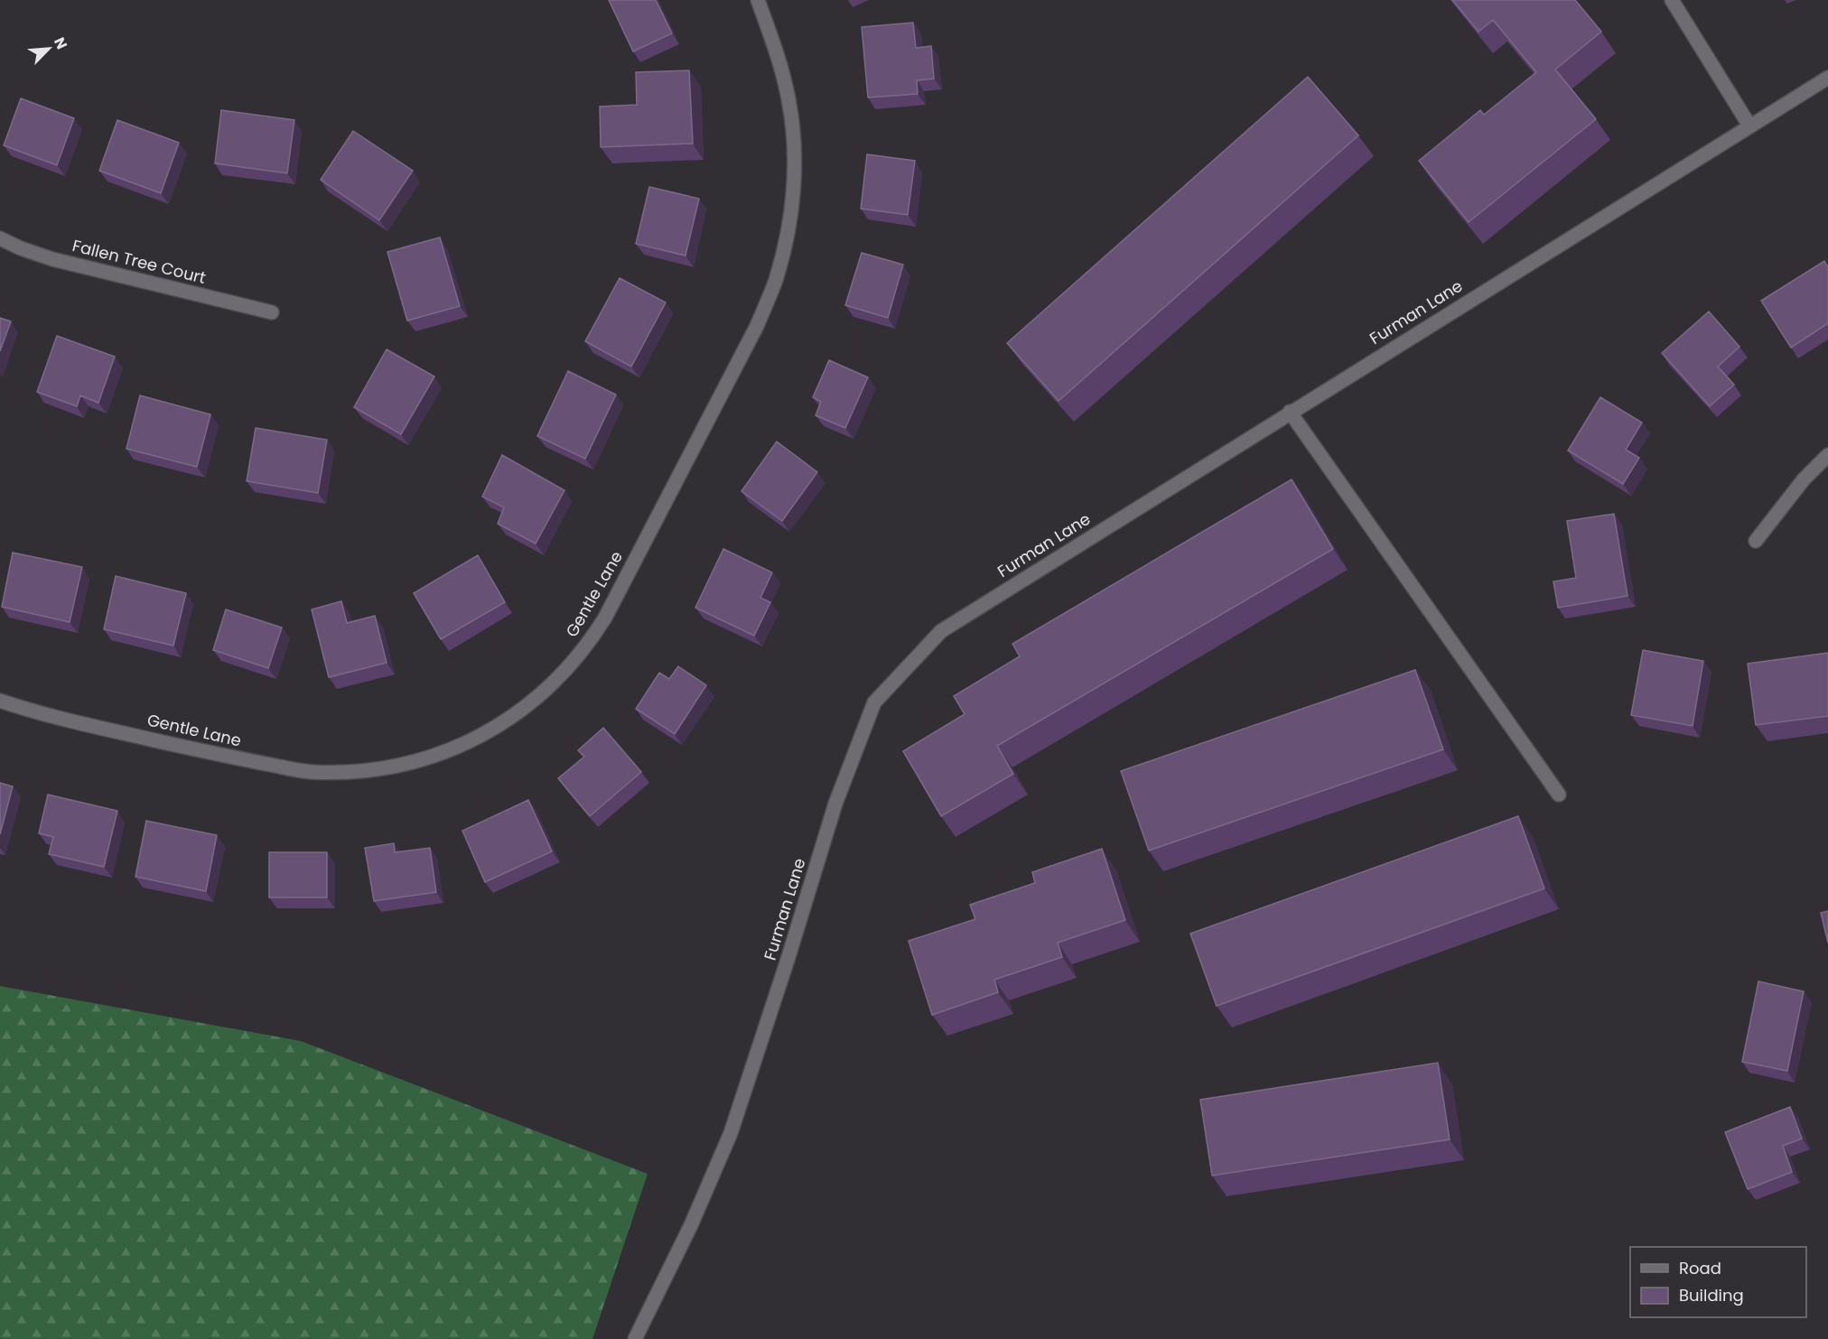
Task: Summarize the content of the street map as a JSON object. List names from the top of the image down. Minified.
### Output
{"streets":{"street":["Fallen Tree Court","Furman Lane","Gentle Lane"]},"legend":["Road","Building"],"north":"top right"}
